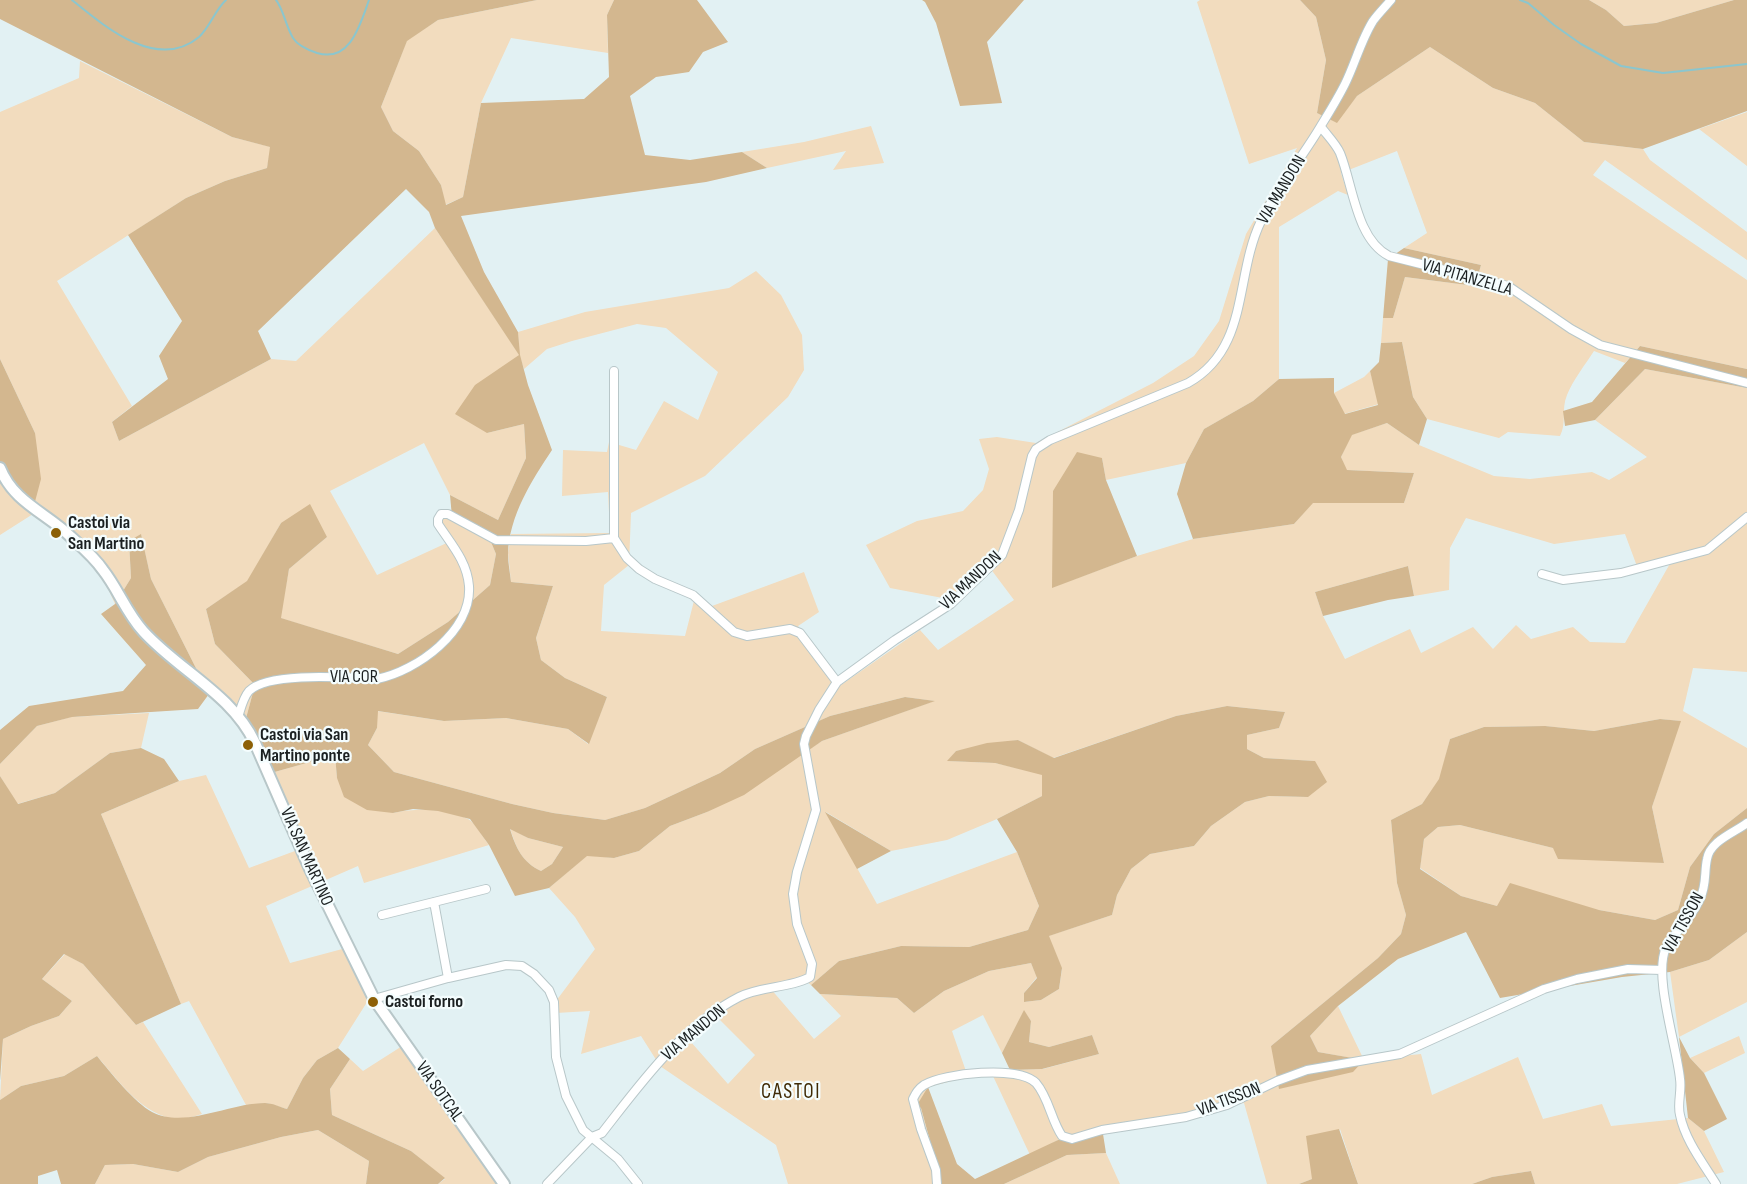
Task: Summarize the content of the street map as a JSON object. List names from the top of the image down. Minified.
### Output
{"streets":{"street":["VIA MANDON","VIA PITANZELLA","VIA COR","VIA SAN MARTINO","VIA TISSON","VIA SOTCAL"]},"crossings":[["VIA MANDON","VIA PITANZELLA"],["VIA COR","VIA SAN MARTINO"],["VIA SAN MARTINO","VIA SOTCAL"]],"districts":["CASTOI"],"places":["Castoi via San Martino","Castoi via San Martino ponte","Castoi forno"]}
